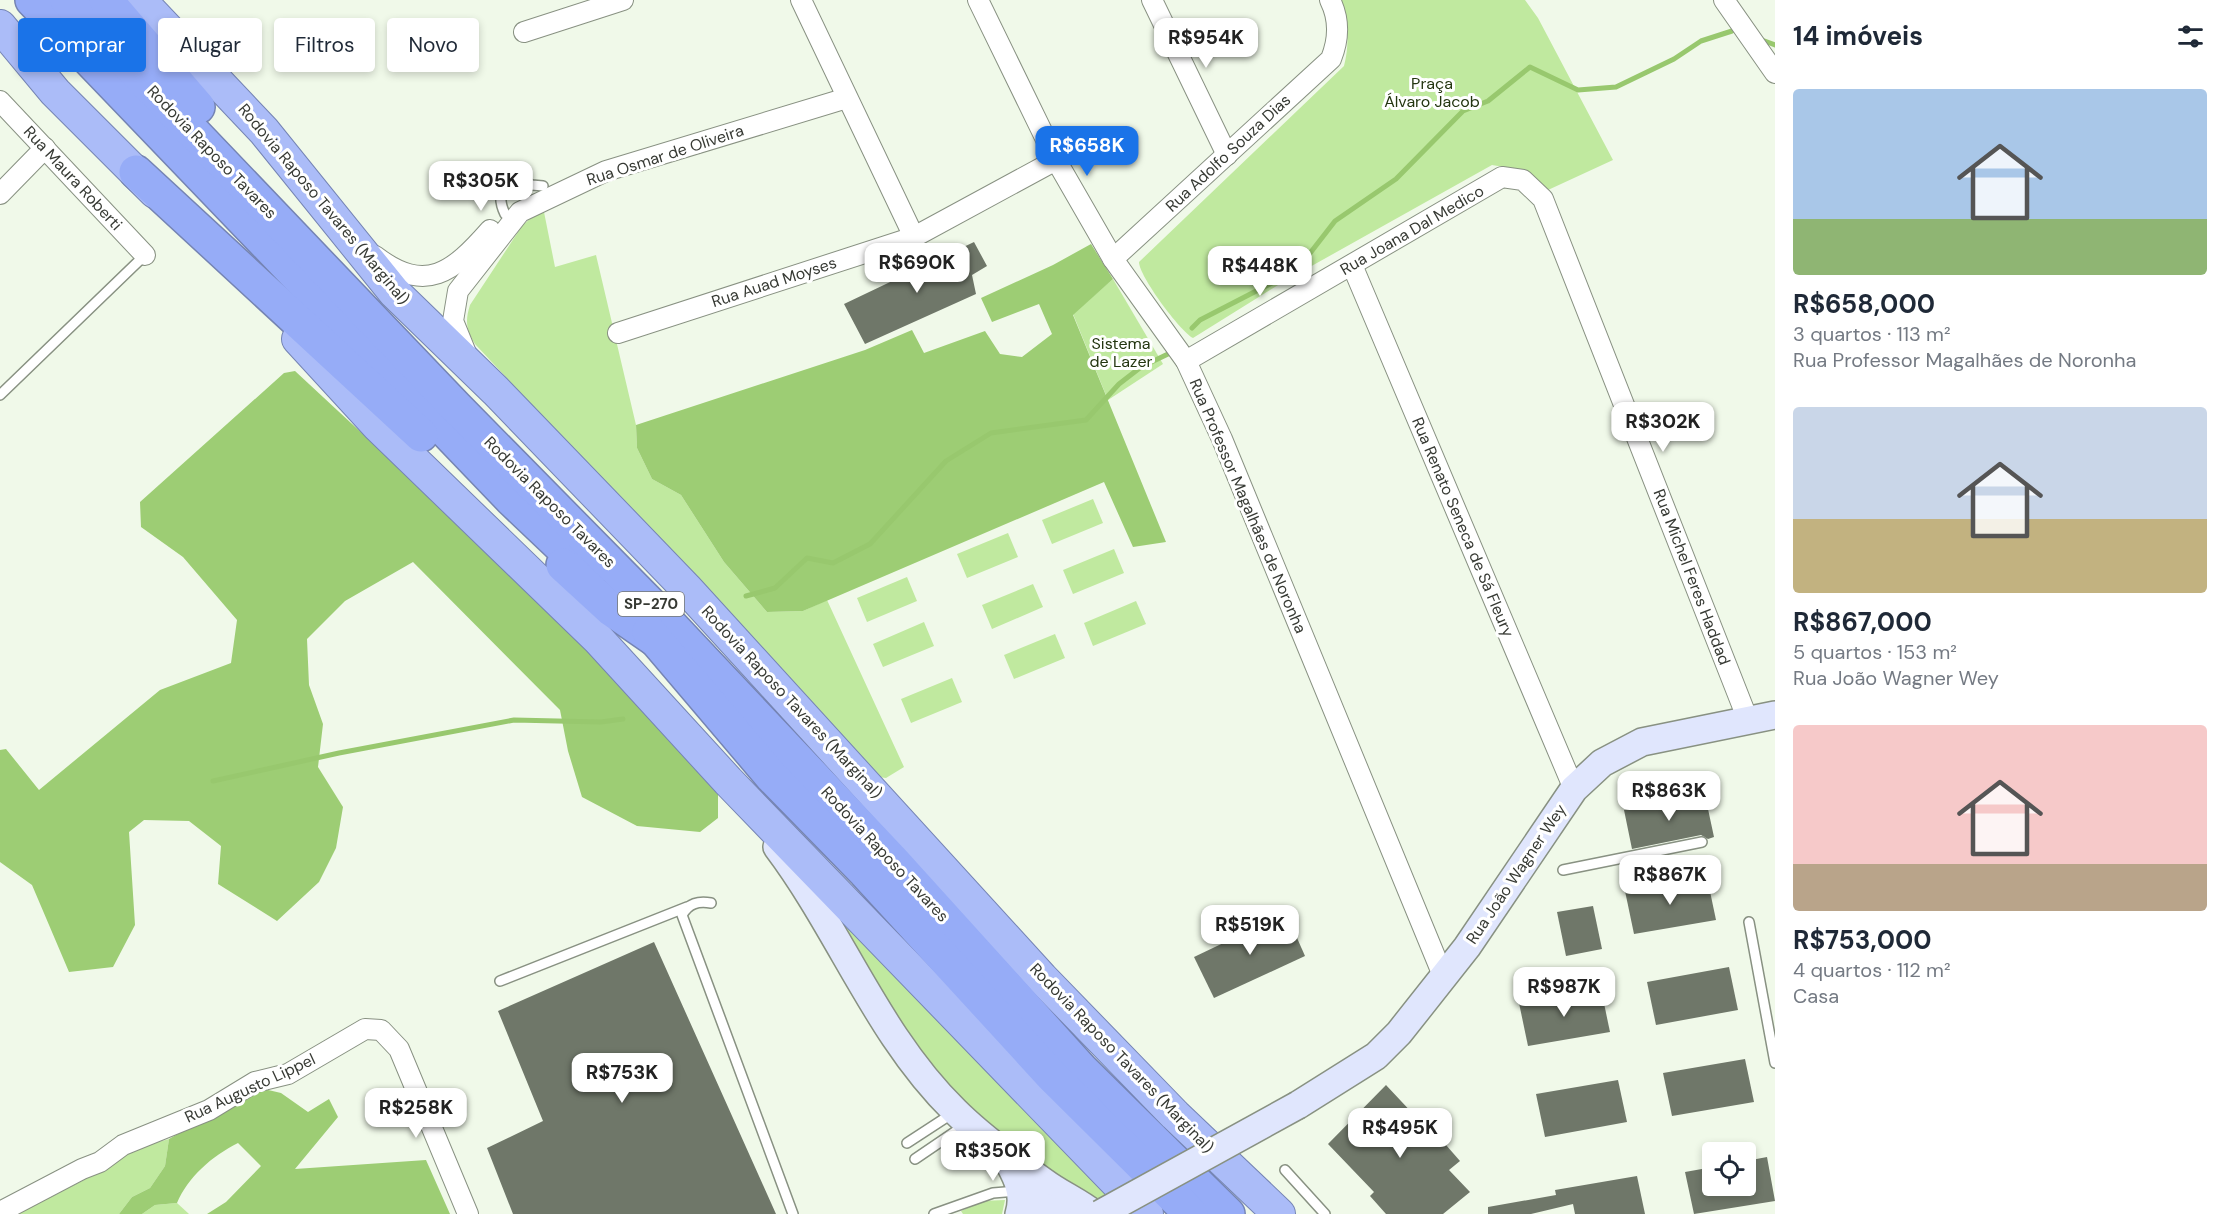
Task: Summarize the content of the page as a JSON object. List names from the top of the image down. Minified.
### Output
{"streets":{"highway":["Rodovia Raposo Tavares","Rodovia Raposo Tavares (Marginal)","SP-270"],"main road":["Rua João Wagner Wey"],"street":["Rua Adolfo Souza Dias","Rua Osmar de Oliveira","Rua Maura Roberti","Rua Joana Dal Medico","Rua Auad Moyses","Rua Professor Magalhães de Noronha","Rua Renato Seneca de Sá Fleury","Rua Michel Feres Haddad","Rua Augusto Lippel"]},"crossings":[["Rua Adolfo Souza Dias","Rua Professor Magalhães de Noronha"],["Rua Osmar de Oliveira","Rodovia Raposo Tavares (Marginal)"],["Rua Joana Dal Medico","Rua Professor Magalhães de Noronha"],["Rua Joana Dal Medico","Rua Renato Seneca de Sá Fleury"],["Rua Joana Dal Medico","Rua Michel Feres Haddad"],["Rua Auad Moyses","Rua Professor Magalhães de Noronha"],["Rua Professor Magalhães de Noronha","Rua João Wagner Wey"],["Rua Renato Seneca de Sá Fleury","Rua João Wagner Wey"],["Rua Michel Feres Haddad","Rua João Wagner Wey"]],"parks":["Praça Álvaro Jacob","Sistema de Lazer"],"page":{"heading":"14 imóveis","price":["R$954K","R$658K","R$305K","R$690K","R$448K","R$302K","R$863K","R$867K","R$519K","R$987K","R$753K","R$258K","R$495K","R$350K"],"chip":["Comprar","Alugar","Filtros","Novo"],"list":[{"name":"R$658,000","note":"3 quartos · 113 m² · Rua Professor Magalhães de Noronha"},{"name":"R$867,000","note":"5 quartos · 153 m² · Rua João Wagner Wey"},{"name":"R$753,000","note":"4 quartos · 112 m² · Casa"}]}}
